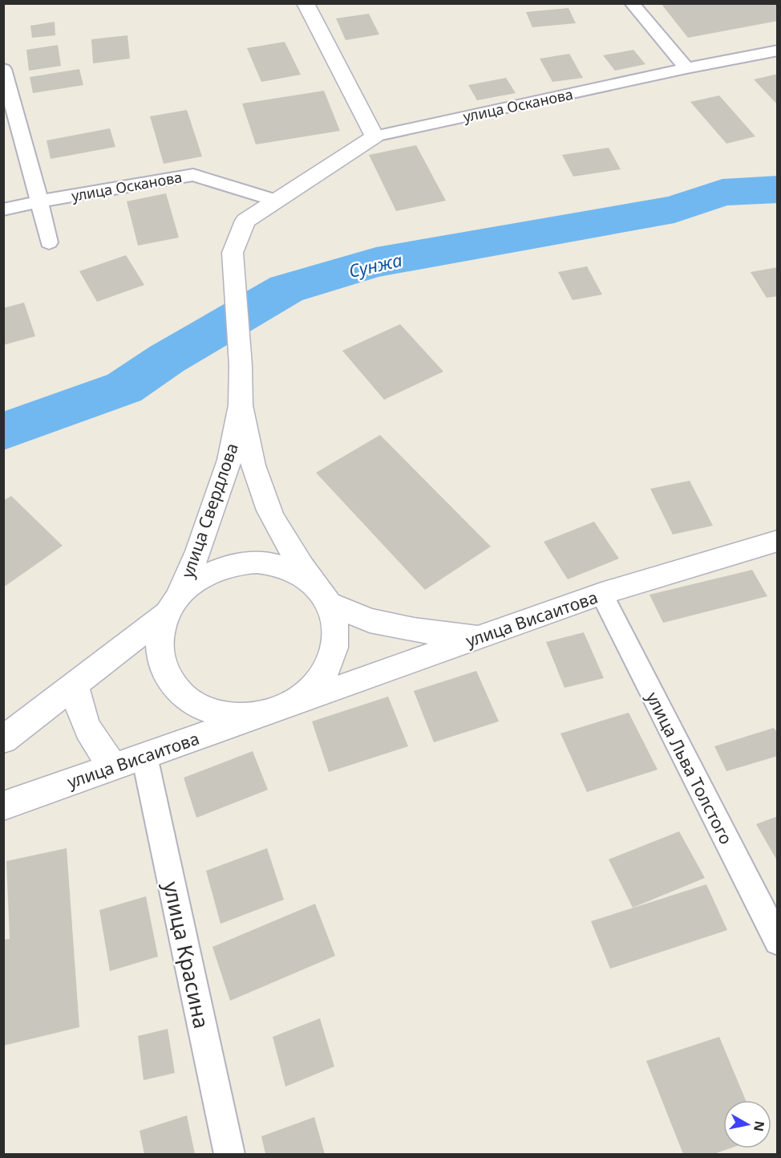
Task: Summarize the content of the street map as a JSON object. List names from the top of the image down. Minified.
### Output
{"streets":{"street":["улица Осканова","улица Свердлова","улица Висаитова","улица Льва Толстого","улица Красина"]},"crossings":[["улица Осканова","улица Свердлова"],["улица Свердлова","улица Висаитова"],["улица Висаитова","улица Льва Толстого"],["улица Висаитова","улица Красина"]],"water":["Сунжа"],"north":"right"}
